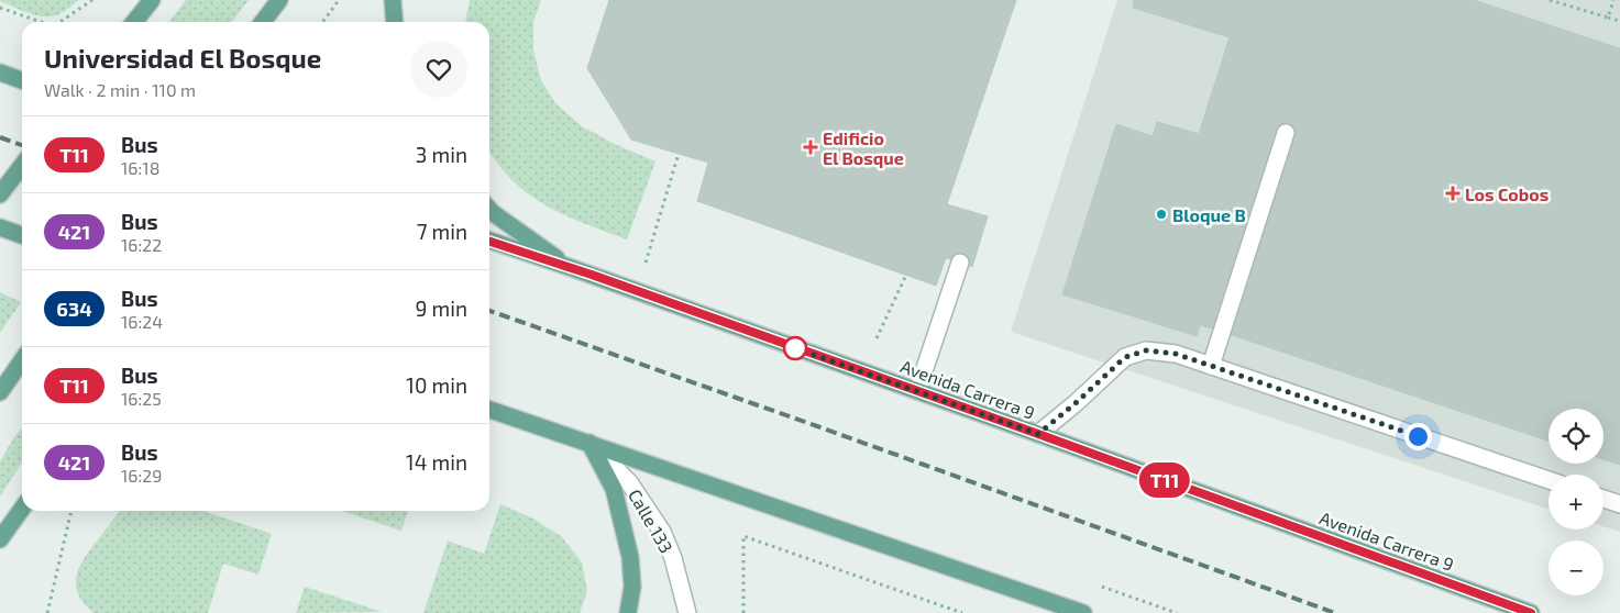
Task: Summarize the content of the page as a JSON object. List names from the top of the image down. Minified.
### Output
{"streets":{"main road":["Avenida Carrera 9"],"street":["Calle 133"]},"places":{"health":["Edificio El Bosque","Los Cobos"],"other":["Bloque B"]},"lines":["bus line T11"],"page":{"on_map":"T11","heading":["Universidad El Bosque","Walk · 2 min · 110 m"],"list":[{"mark":"T11","name":"Bus","note":"16:18","value":"3 min"},{"mark":"421","name":"Bus","note":"16:22","value":"7 min"},{"mark":"634","name":"Bus","note":"16:24","value":"9 min"},{"mark":"T11","name":"Bus","note":"16:25","value":"10 min"},{"mark":"421","name":"Bus","note":"16:29","value":"14 min"}],"map_buttons":["+","−"]}}
